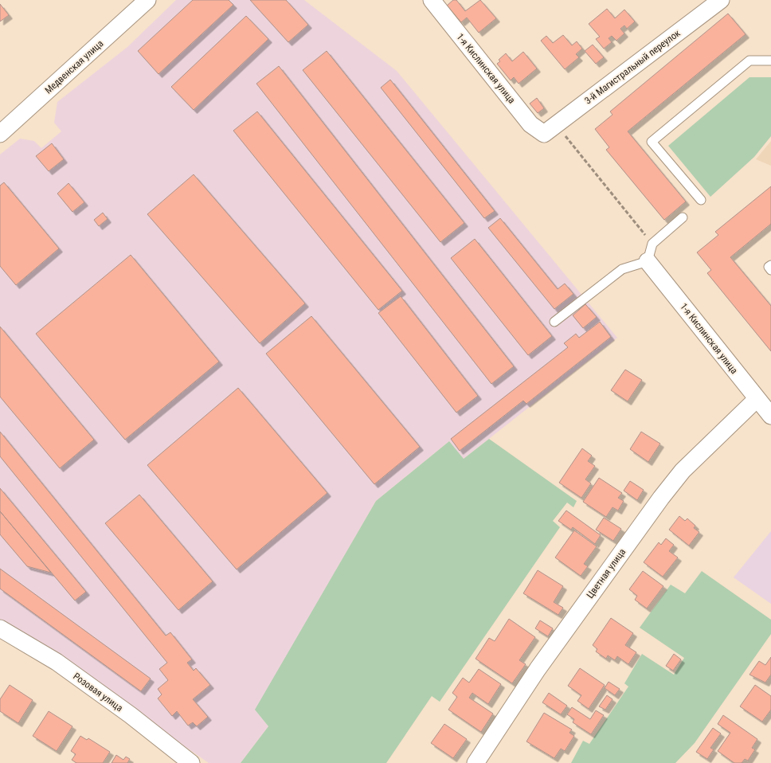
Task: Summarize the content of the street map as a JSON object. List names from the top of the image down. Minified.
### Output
{"streets":{"street":["Медвенская улица","3-й Магистральный переулок","1-я Кислинская улица","Цветная улица","Розовая улица"]},"crossings":[["3-й Магистральный переулок","1-я Кислинская улица"],["1-я Кислинская улица","Цветная улица"]]}
